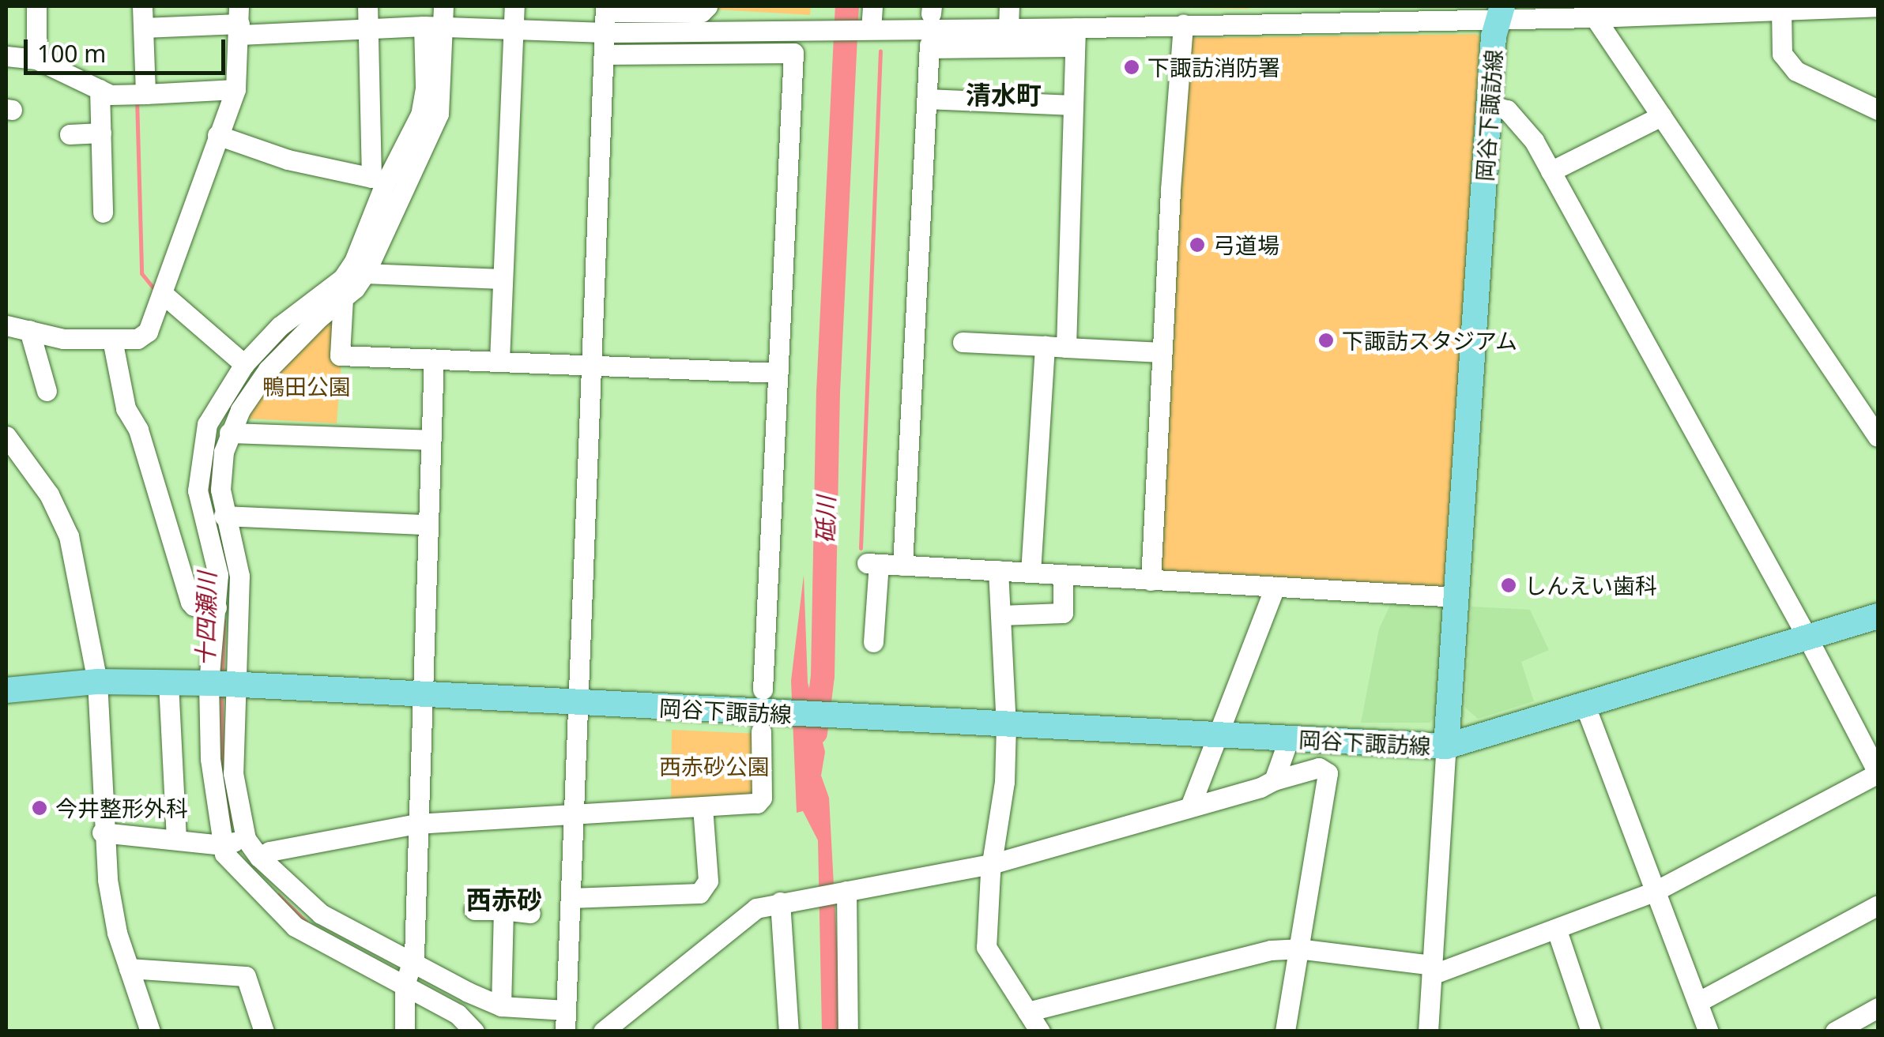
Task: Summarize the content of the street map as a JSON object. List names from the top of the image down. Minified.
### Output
{"streets":{"main road":["岡谷下諏訪線"]},"districts":["清水町","西赤砂"],"water":["砥川","十四瀬川"],"parks":["鴨田公園","西赤砂公園"],"places":["下諏訪消防署","弓道場","下諏訪スタジアム","しんえい歯科","今井整形外科"],"scale_bar":"100 m"}
